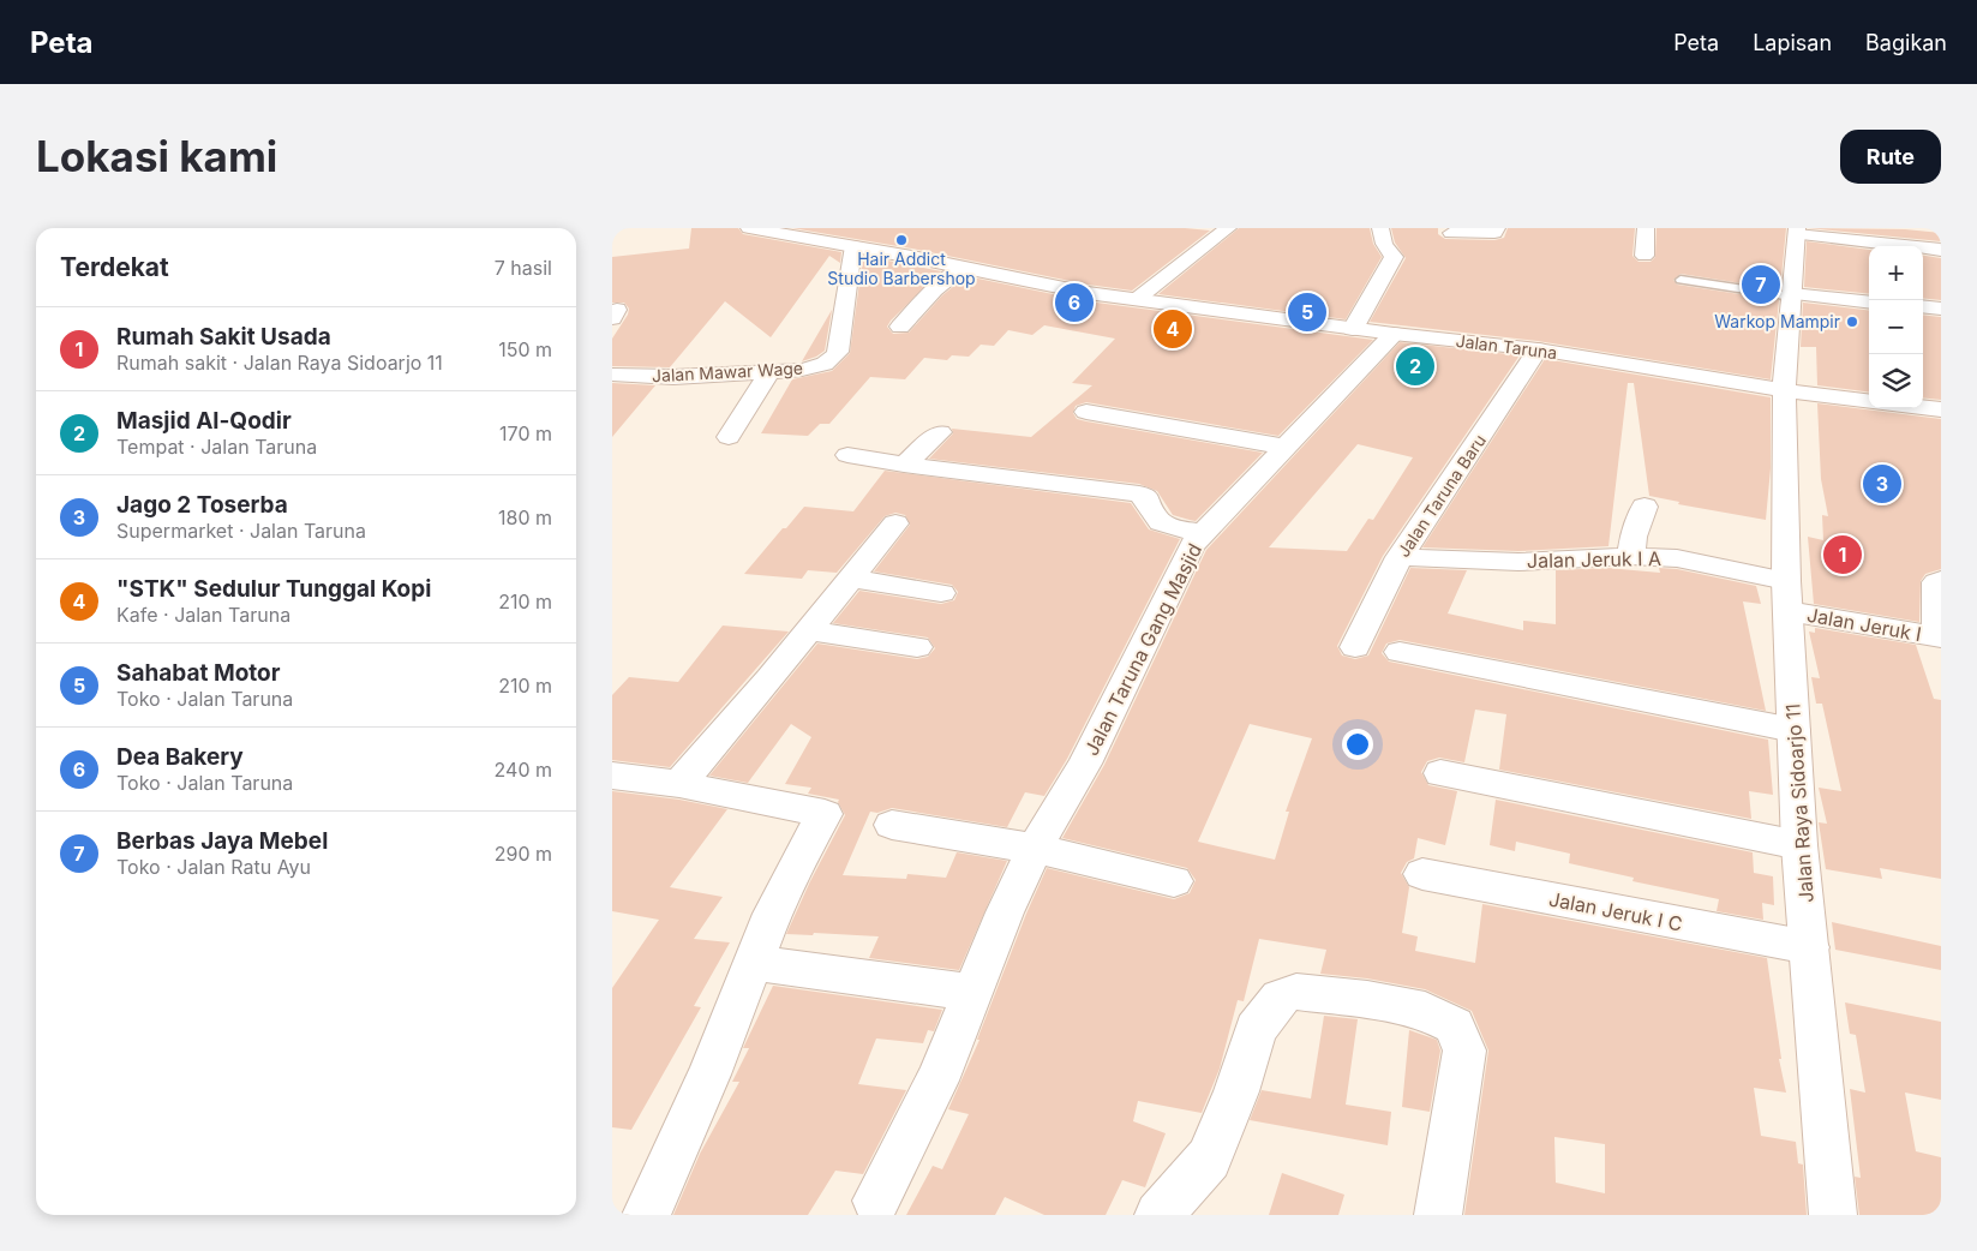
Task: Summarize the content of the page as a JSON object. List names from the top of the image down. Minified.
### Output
{"streets":{"street":["Jalan Taruna","Jalan Mawar Wage","Jalan Taruna Baru","Jalan Jeruk I A","Jalan Jeruk I","Jalan Taruna Gang Masjid","Jalan Raya Sidoarjo 11","Jalan Jeruk I C"]},"crossings":[["Jalan Taruna","Jalan Mawar Wage"],["Jalan Taruna","Jalan Taruna Baru"],["Jalan Taruna","Jalan Taruna Gang Masjid"],["Jalan Taruna","Jalan Raya Sidoarjo 11"],["Jalan Taruna Baru","Jalan Jeruk I A"],["Jalan Jeruk I A","Jalan Jeruk I"],["Jalan Jeruk I A","Jalan Raya Sidoarjo 11"],["Jalan Jeruk I","Jalan Raya Sidoarjo 11"],["Jalan Raya Sidoarjo 11","Jalan Jeruk I C"]],"places":["Hair Addict Studio Barbershop","Warkop Mampir"],"page":{"header":"Peta","nav":["Peta","Lapisan","Bagikan"],"buttons":"Rute","title":"Lokasi kami","heading":["Terdekat","7 hasil"],"map_buttons":["+","−"],"pins":["7","6","5","4","2","3","1"],"list":[{"mark":"1","name":"Rumah Sakit Usada","note":"Rumah sakit · Jalan Raya Sidoarjo 11","value":"150 m"},{"mark":"2","name":"Masjid Al-Qodir","note":"Tempat · Jalan Taruna","value":"170 m"},{"mark":"3","name":"Jago 2 Toserba","note":"Supermarket · Jalan Taruna","value":"180 m"},{"mark":"4","name":"\"STK\" Sedulur Tunggal Kopi","note":"Kafe · Jalan Taruna","value":"210 m"},{"mark":"5","name":"Sahabat Motor","note":"Toko · Jalan Taruna","value":"210 m"},{"mark":"6","name":"Dea Bakery","note":"Toko · Jalan Taruna","value":"240 m"},{"mark":"7","name":"Berbas Jaya Mebel","note":"Toko · Jalan Ratu Ayu","value":"290 m"}]}}
